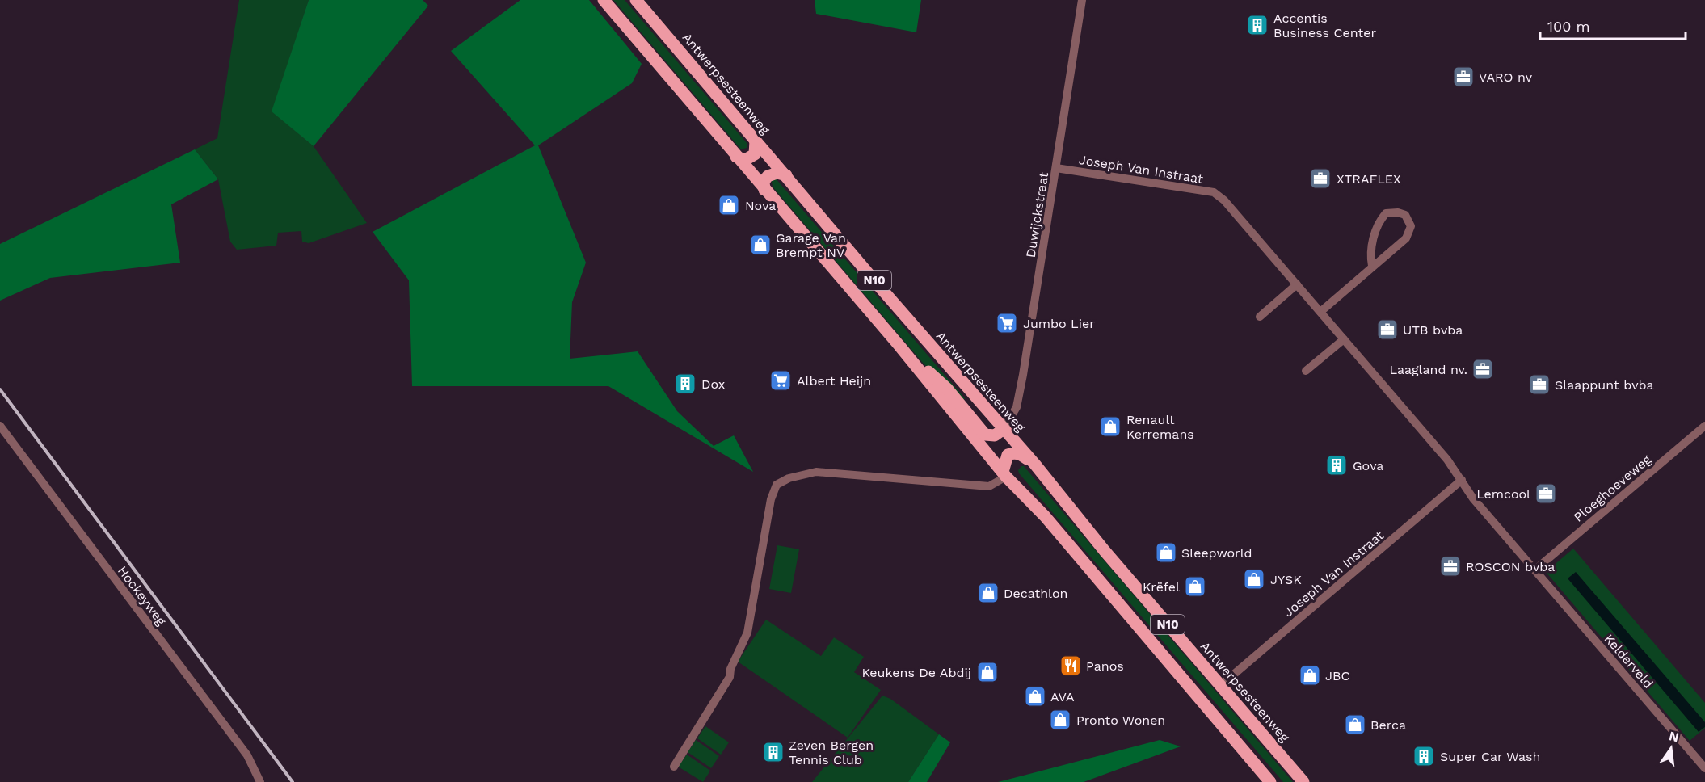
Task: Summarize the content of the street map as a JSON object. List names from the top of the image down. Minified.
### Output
{"streets":{"main road":["Antwerpsesteenweg","N10"],"street":["Joseph Van Instraat","Duwijckstraat","Ploeghoeveweg","Hockeyweg","Kelderveld"]},"crossings":[["Antwerpsesteenweg","Joseph Van Instraat"],["Antwerpsesteenweg","Duwijckstraat"],["Antwerpsesteenweg","N10"],["Joseph Van Instraat","Duwijckstraat"],["Joseph Van Instraat","Ploeghoeveweg"],["Joseph Van Instraat","Kelderveld"],["Duwijckstraat","N10"],["Ploeghoeveweg","Kelderveld"]],"places":{"building":["Accentis Business Center","Dox","Gova","Zeven Bergen Tennis Club","Super Car Wash"],"office":["VARO nv","XTRAFLEX","UTB bvba","Laagland nv.","Slaappunt bvba","Lemcool","ROSCON bvba"],"shop":["Nova","Garage Van Brempt NV","Renault Kerremans","Sleepworld","JYSK","Krëfel","Decathlon","Keukens De Abdij","JBC","AVA","Pronto Wonen","Berca"],"supermarket":["Jumbo Lier","Albert Heijn"],"restaurant":["Panos"]},"scale_bar":"100 m","north":"top"}
